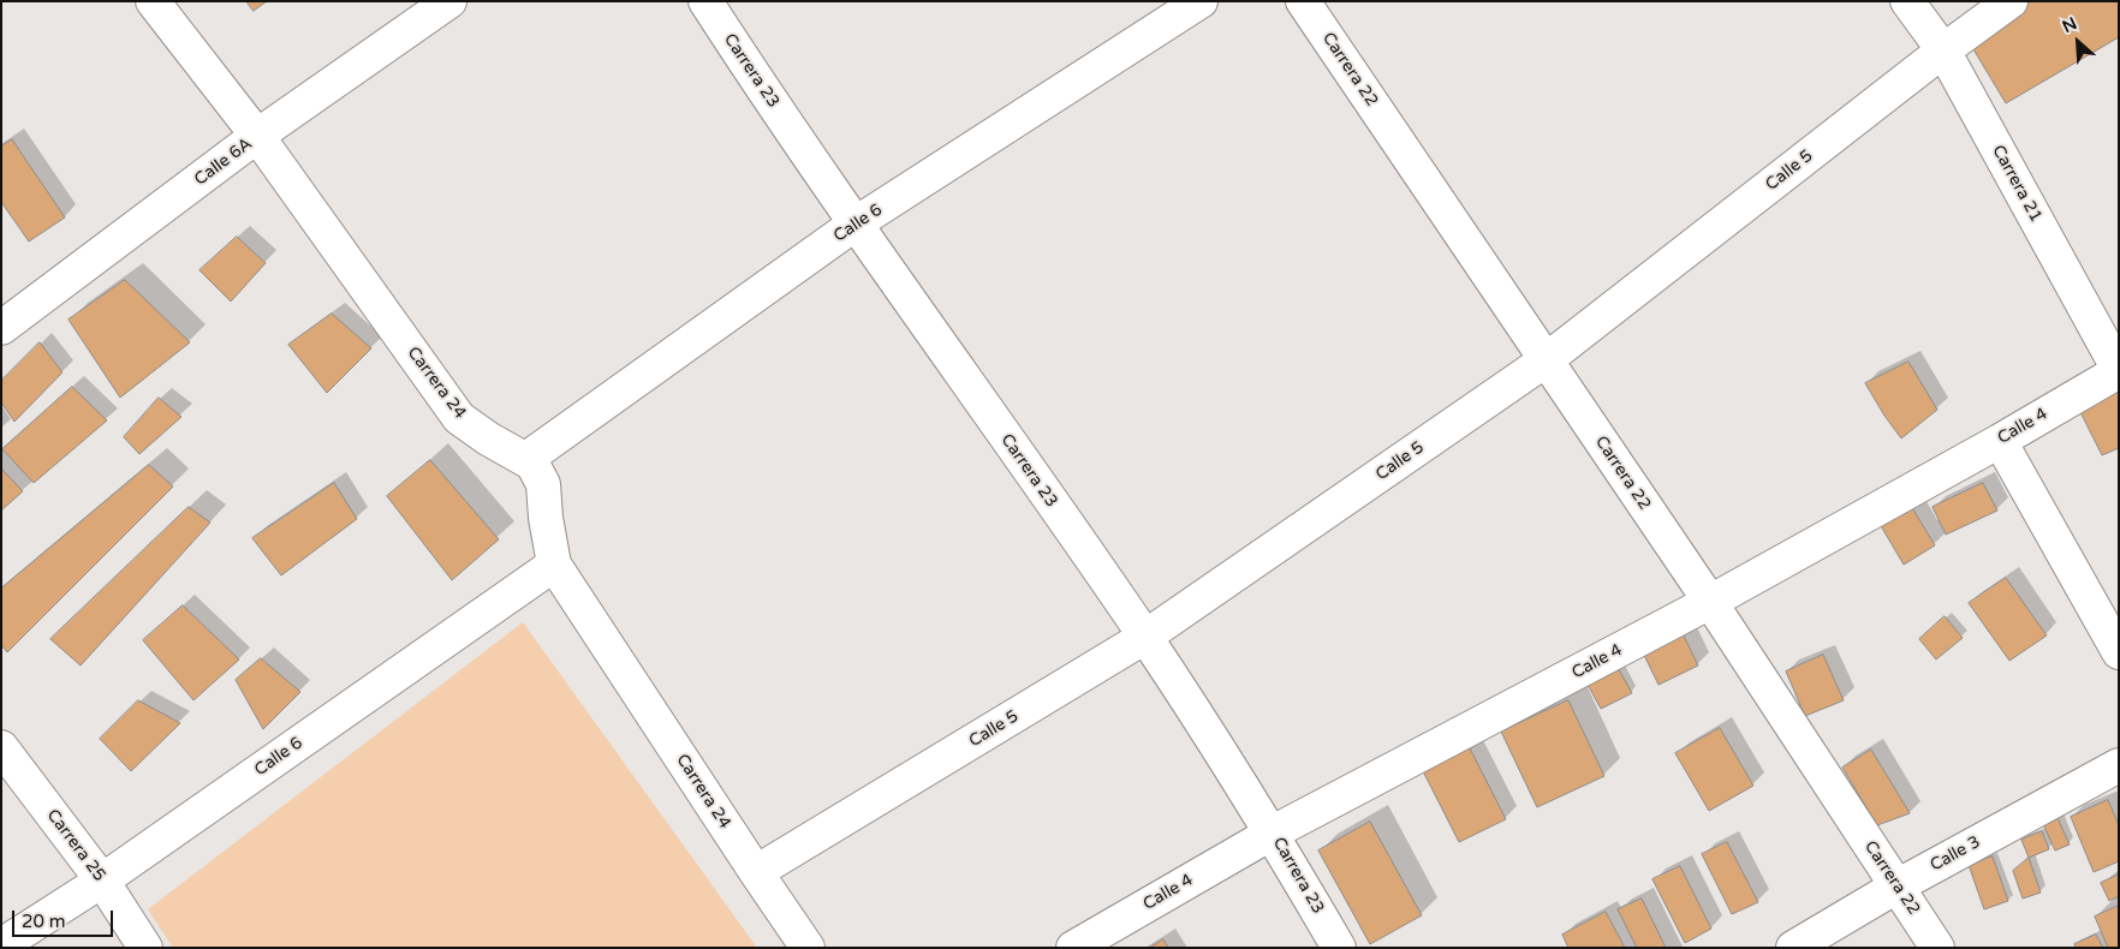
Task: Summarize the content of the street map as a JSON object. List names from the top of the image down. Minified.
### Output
{"streets":{"street":["Carrera 22","Carrera 23","Calle 6A","Calle 5","Carrera 21","Calle 6","Carrera 24","Calle 4","Carrera 25","Calle 3"]},"crossings":[["Carrera 22","Calle 5"],["Carrera 22","Calle 4"],["Carrera 22","Calle 3"],["Carrera 23","Calle 5"],["Carrera 23","Calle 6"],["Carrera 23","Calle 4"],["Calle 6A","Carrera 24"],["Calle 5","Carrera 21"],["Calle 5","Carrera 24"],["Carrera 21","Calle 4"],["Calle 6","Carrera 24"],["Calle 6","Carrera 25"]],"scale_bar":"20 m","north":"top left"}
